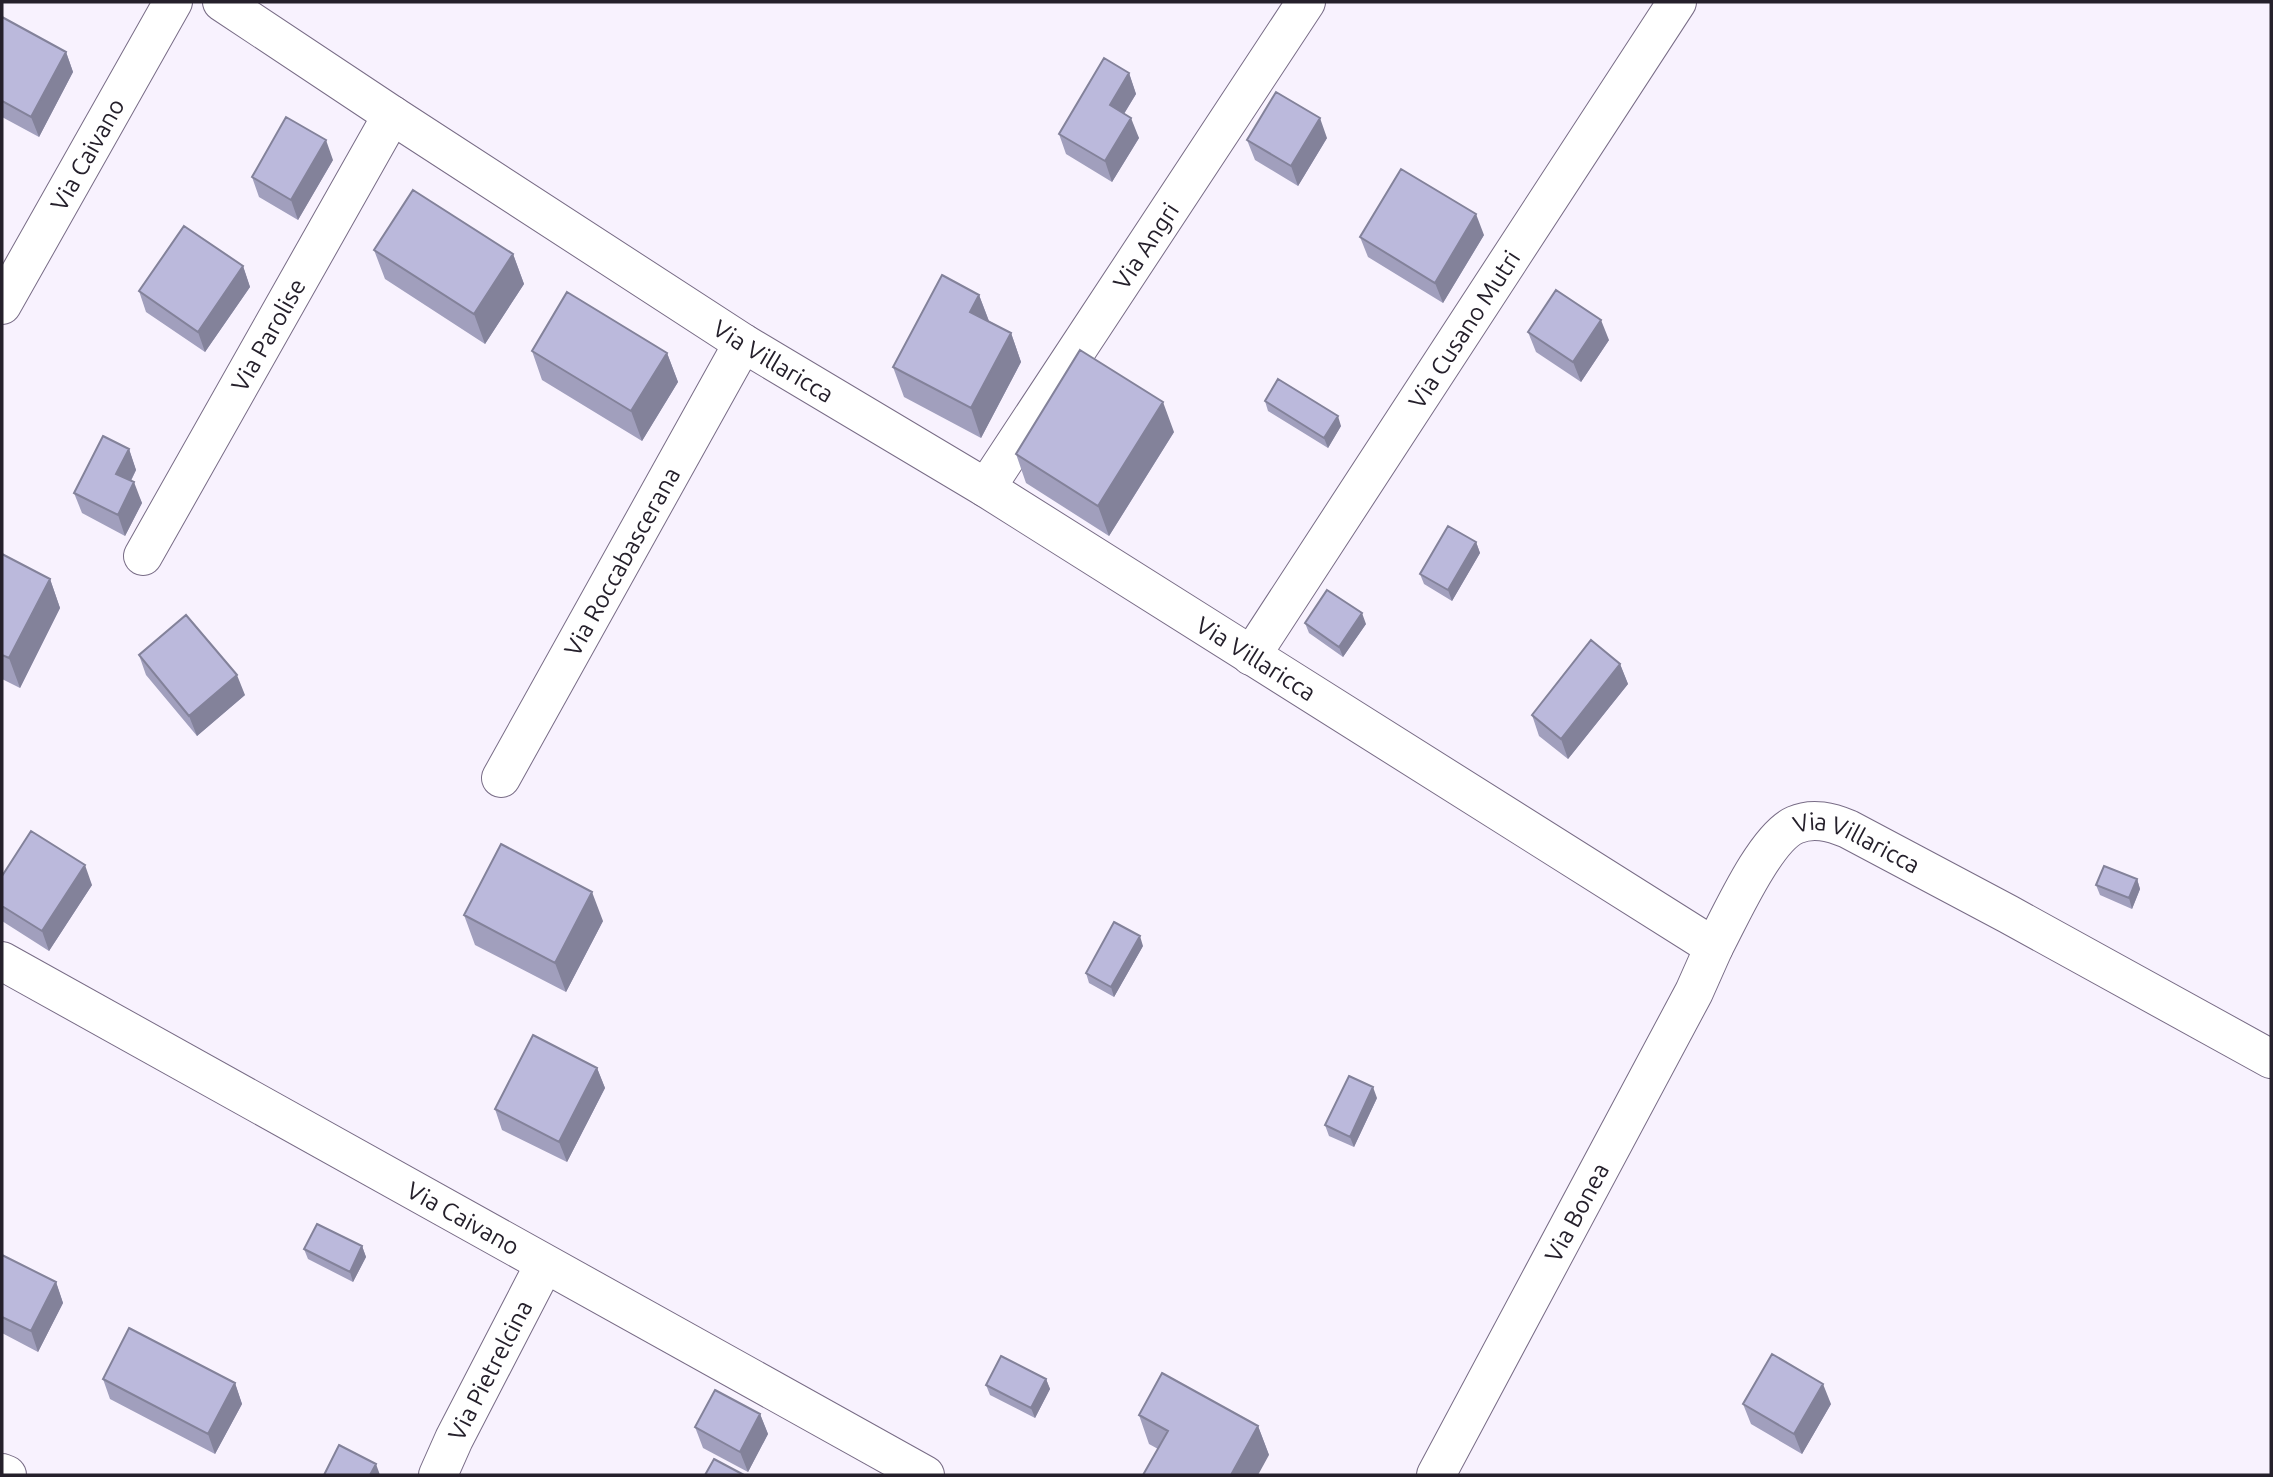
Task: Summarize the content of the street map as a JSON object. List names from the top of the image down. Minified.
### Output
{"streets":{"street":["Via Caivano","Via Angri","Via Cusano Mutri","Via Parolise","Via Villaricca","Via Roccabascerana","Via Bonea","Via Pietrelcina"]},"crossings":[["Via Caivano","Via Pietrelcina"],["Via Angri","Via Villaricca"],["Via Cusano Mutri","Via Villaricca"],["Via Parolise","Via Villaricca"],["Via Villaricca","Via Roccabascerana"],["Via Villaricca","Via Bonea"]]}
